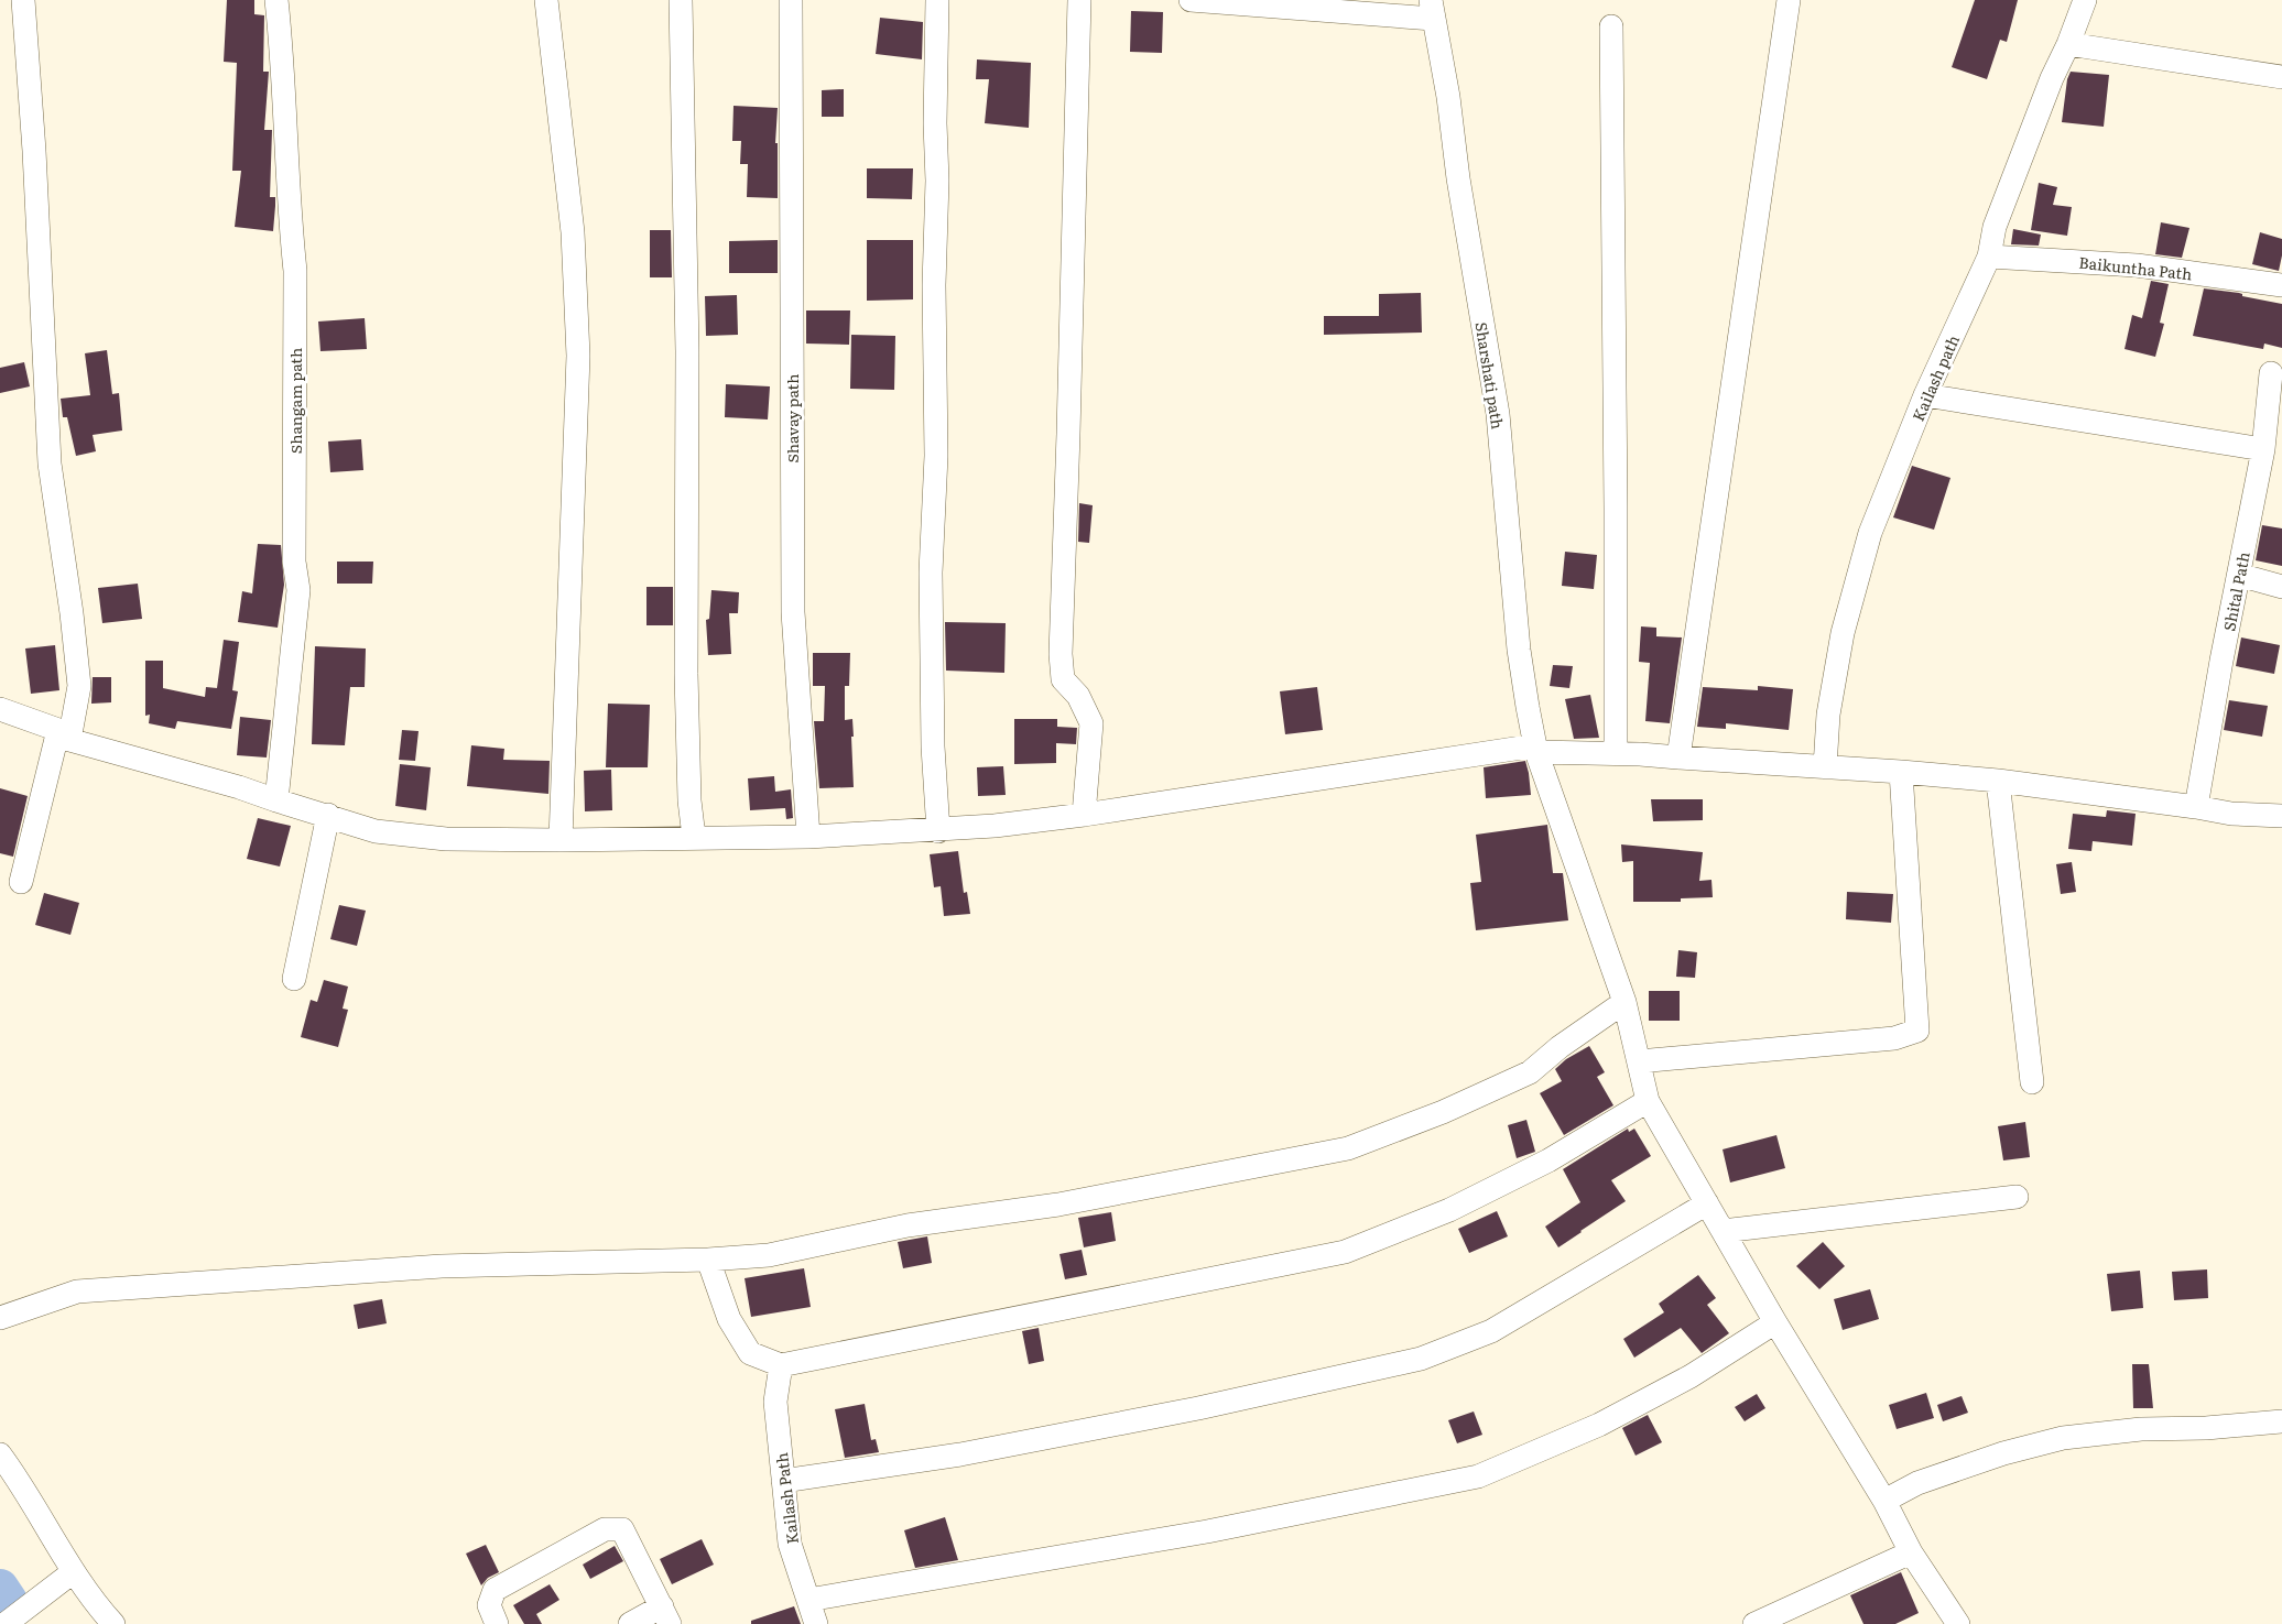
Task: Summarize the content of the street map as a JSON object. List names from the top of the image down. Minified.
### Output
{"streets":{"street":["Baikuntha Path","Sharshati path","Kailash path","Shangam path","Shavay path","Shital Path","Kailash Path"]},"crossings":[["Baikuntha Path","Kailash path"]]}
